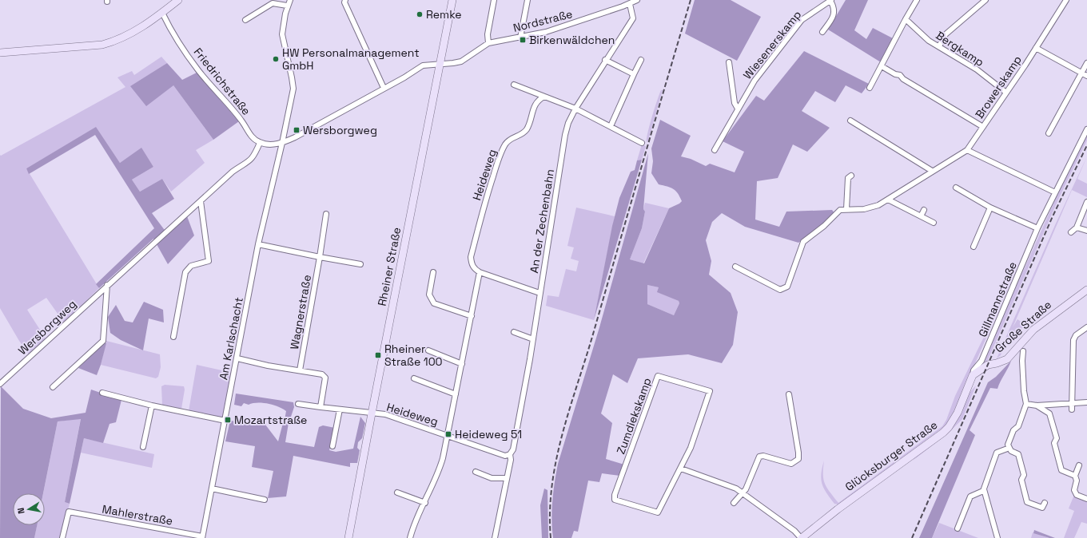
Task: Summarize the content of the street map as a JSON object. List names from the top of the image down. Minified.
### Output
{"streets":{"main road":["Rheiner Straße","Große Straße","Glücksburger Straße"],"street":["Nordstraße","Wiesenerskamp","Bergkamp","Friedrichstraße","Browerskamp","Heideweg","An der Zechenbahn","Gillmannstraße","Wagnerstraße","Wersborgweg","Am Karlschacht","Zumdiekskamp","Mahlerstraße"]},"crossings":[["Nordstraße","An der Zechenbahn"],["Nordstraße","Rheiner Straße"],["Bergkamp","Browerskamp"],["Friedrichstraße","Wersborgweg"],["Heideweg","An der Zechenbahn"],["Heideweg","Rheiner Straße"],["Gillmannstraße","Große Straße"],["Gillmannstraße","Glücksburger Straße"],["Große Straße","Glücksburger Straße"],["Am Karlschacht","Mahlerstraße"]],"places":{"other":["Remke","HW Personalmanagement GmbH"],"transit":["Birkenwäldchen","Wersborgweg","Rheiner Straße 100","Mozartstraße","Heideweg 51"]},"north":"left"}
